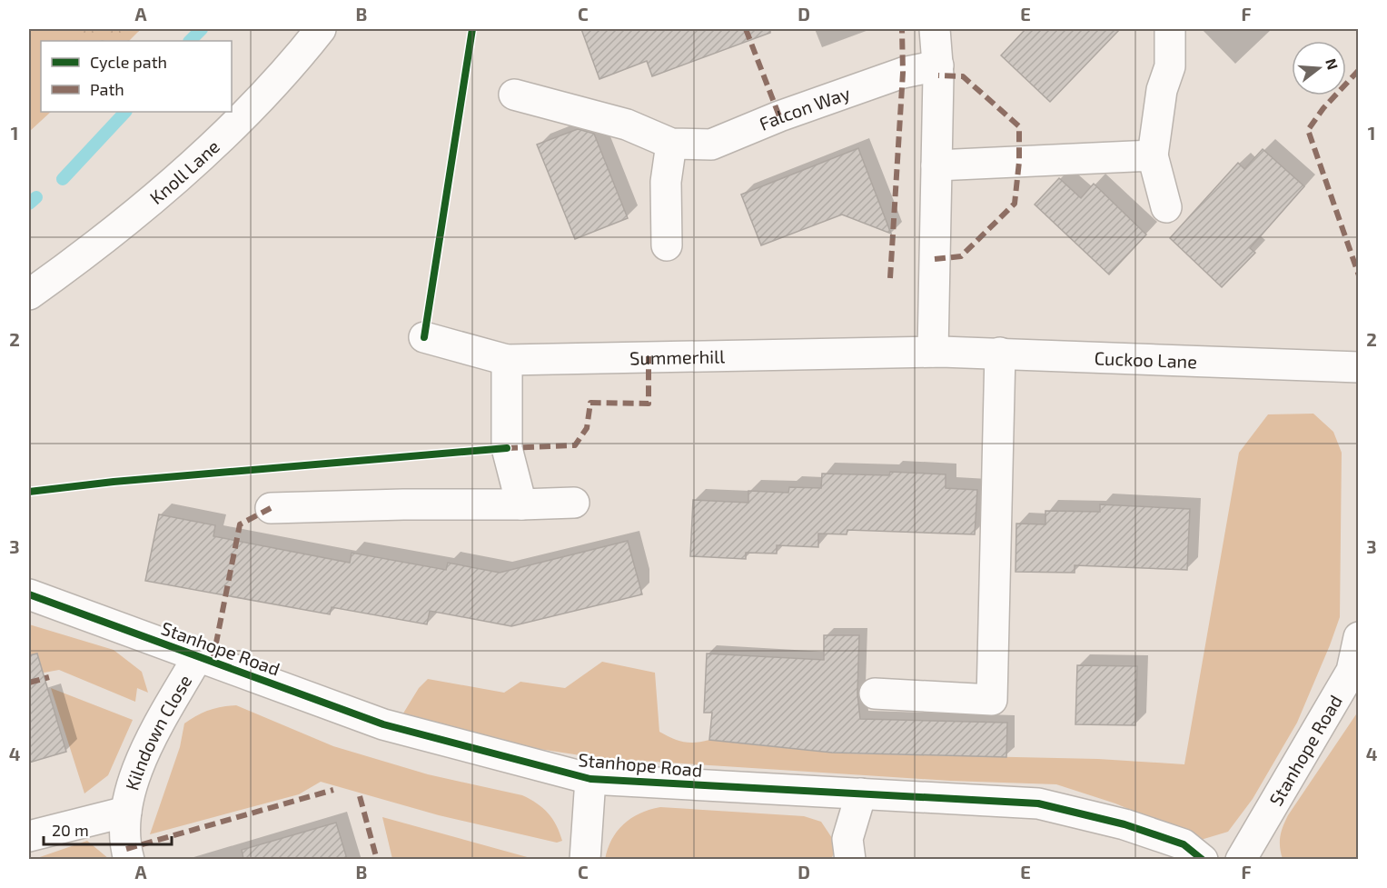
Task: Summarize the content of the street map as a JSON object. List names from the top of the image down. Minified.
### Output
{"streets":{"street":["Falcon Way","Knoll Lane","Summerhill","Cuckoo Lane","Stanhope Road","Kilndown Close"]},"crossings":[["Summerhill","Cuckoo Lane"],["Stanhope Road","Kilndown Close"]],"legend":["Cycle path","Path"],"scale_bar":"20 m","north":"right","grid":{"columns":["A","B","C","D","E","F"],"rows":["1","2","3","4"]}}
